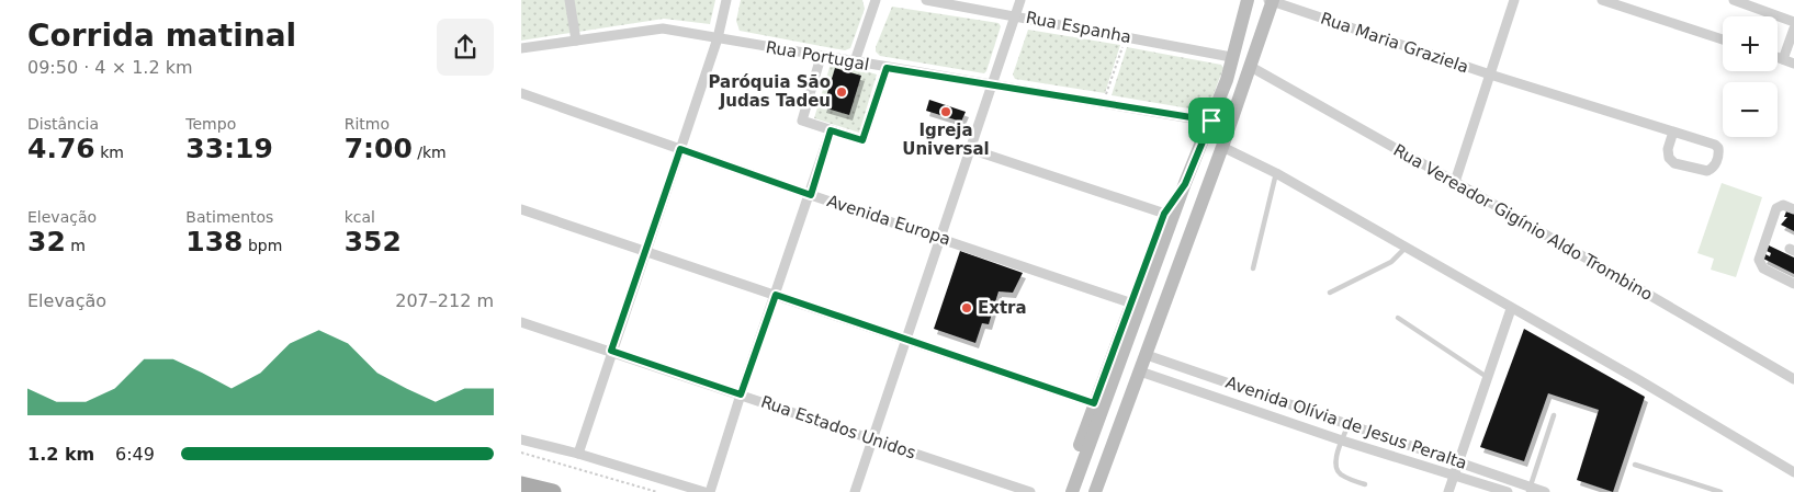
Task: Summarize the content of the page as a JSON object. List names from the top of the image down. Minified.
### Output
{"streets":{"street":["Rua Espanha","Rua Maria Graziela","Rua Portugal","Avenida Europa","Rua Vereador Gigínio Aldo Trombino","Avenida Olívia de Jesus Peralta","Rua Estados Unidos"]},"places":["Paróquia São Judas Tadeu","Igreja Universal","Extra"],"page":{"heading":["Corrida matinal","09:50 · 4 × 1.2 km"],"map_buttons":["+","−"],"stats":[["Distância","4.76 km"],["Tempo","33:19"],["Ritmo","7:00 /km"],["Elevação","32 m"],["Batimentos","138 bpm"],["kcal","352"]],"chart":["Elevação","207–212 m"],"list":[{"name":"1.2 km","note":"6:49"}]}}
